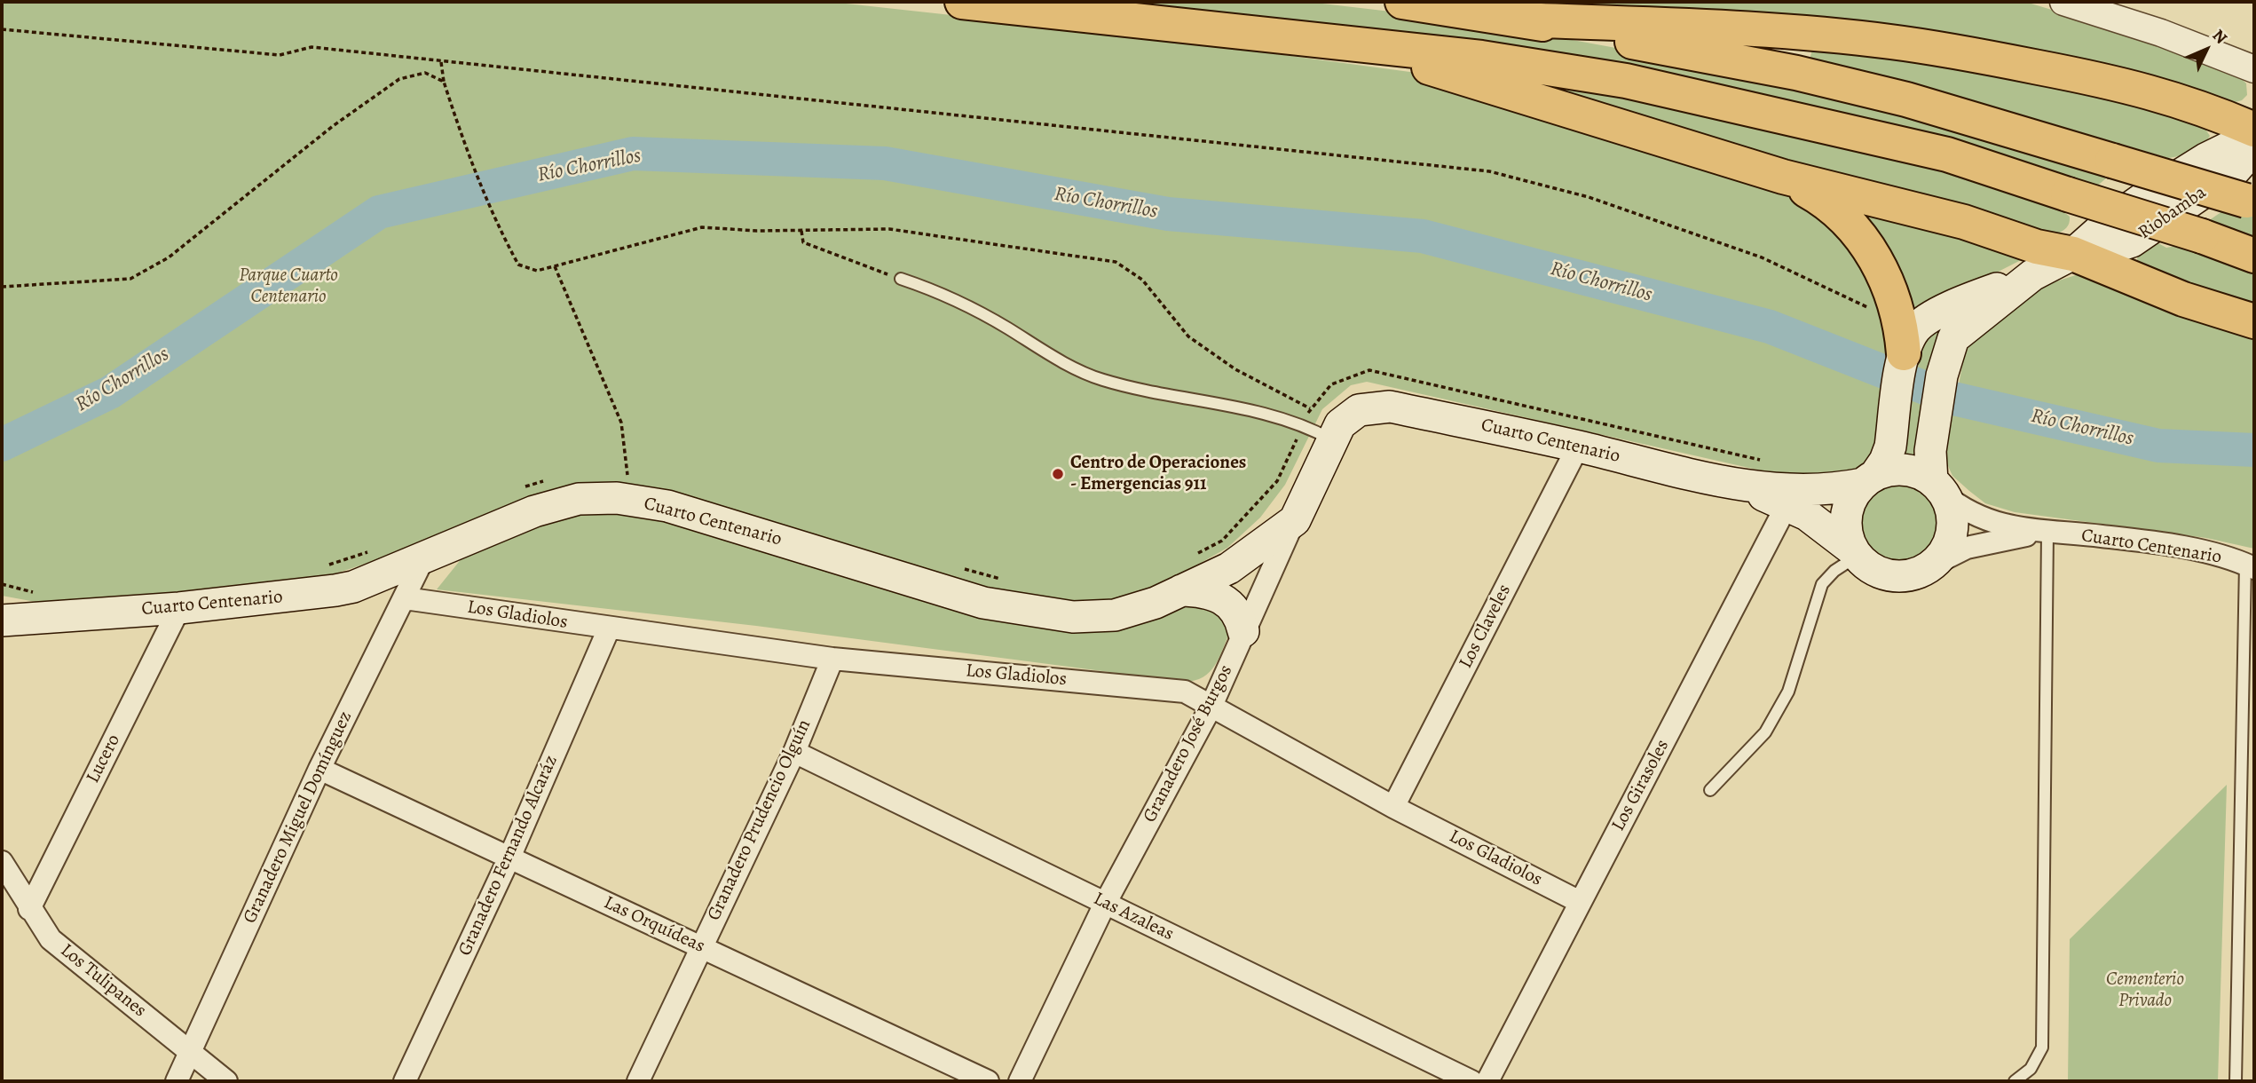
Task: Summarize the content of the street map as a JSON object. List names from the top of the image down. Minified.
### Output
{"streets":{"main road":["Riobamba","Cuarto Centenario","Granadero José Burgos"],"street":["Los Gladiolos","Los Claveles","Lucero","Los Girasoles","Granadero Miguel Domínguez","Granadero Prudencio Olguín","Granadero Fernando Alcaráz","Las Azaleas","Las Orquídeas","Los Tulipanes"]},"crossings":[["Riobamba","Cuarto Centenario"],["Cuarto Centenario","Los Claveles"],["Cuarto Centenario","Granadero José Burgos"],["Cuarto Centenario","Lucero"],["Cuarto Centenario","Los Girasoles"],["Cuarto Centenario","Granadero Miguel Domínguez"],["Los Gladiolos","Los Claveles"],["Los Gladiolos","Granadero José Burgos"],["Los Gladiolos","Los Girasoles"],["Los Gladiolos","Granadero Miguel Domínguez"],["Los Gladiolos","Granadero Prudencio Olguín"],["Los Gladiolos","Granadero Fernando Alcaráz"],["Granadero José Burgos","Las Azaleas"],["Lucero","Los Tulipanes"],["Granadero Miguel Domínguez","Las Orquídeas"],["Granadero Miguel Domínguez","Los Tulipanes"],["Granadero Prudencio Olguín","Las Azaleas"],["Granadero Prudencio Olguín","Las Orquídeas"],["Granadero Fernando Alcaráz","Las Orquídeas"]],"water":["Río Chorrillos"],"parks":["Parque Cuarto Centenario","Cementerio Privado"],"places":["Centro de Operaciones - Emergencias 911"],"north":"top right"}
